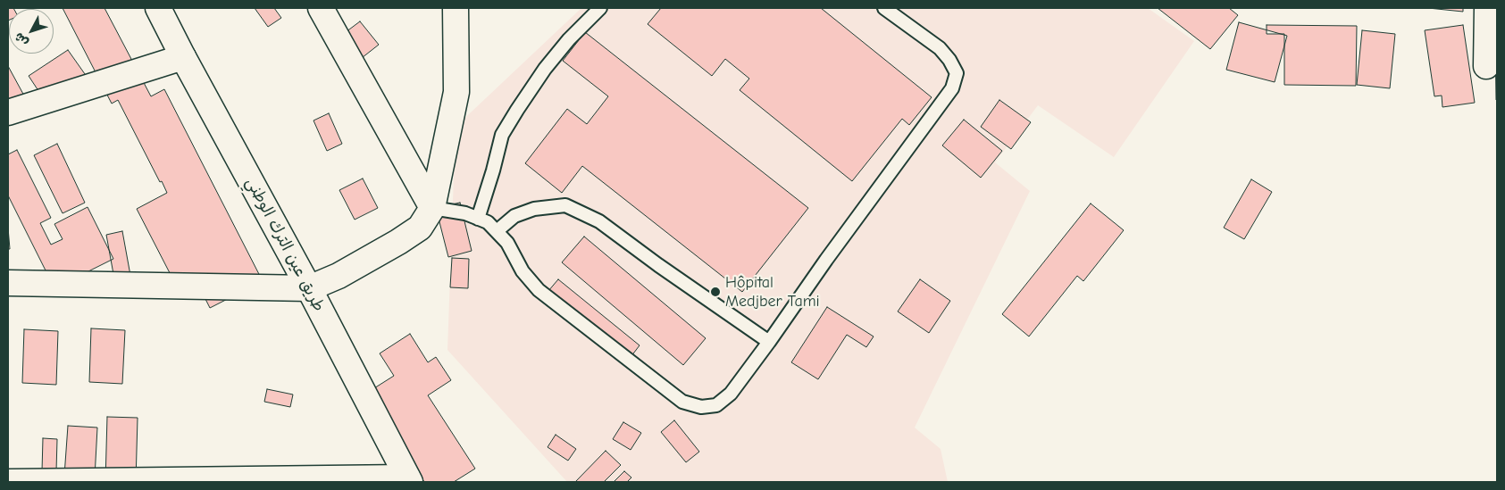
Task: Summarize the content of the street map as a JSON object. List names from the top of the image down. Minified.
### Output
{"streets":{"street":["طريق عين الترك الوطني"]},"places":["Hôpital Medjber Tami"],"north":"bottom left"}
